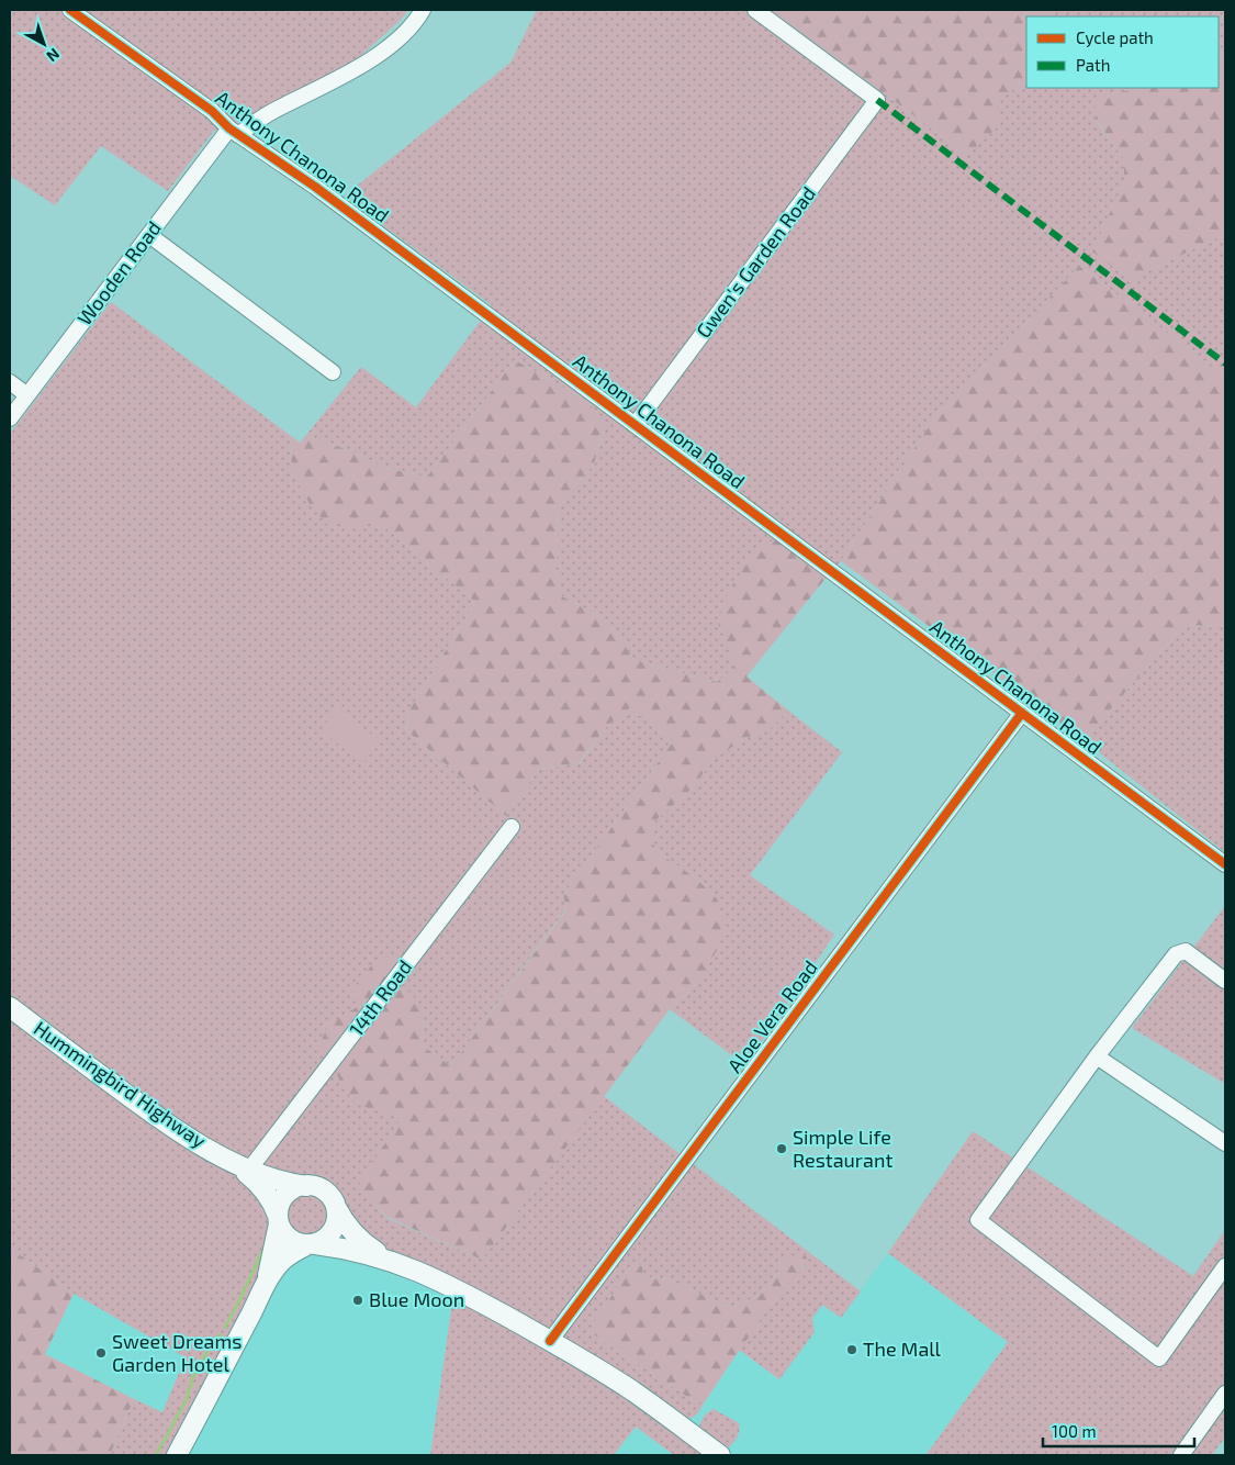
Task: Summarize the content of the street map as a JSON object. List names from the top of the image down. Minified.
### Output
{"streets":{"main road":["Hummingbird Highway"],"street":["Anthony Chanona Road","Gwen's Garden Road","Wooden Road","14th Road","Aloe Vera Road"]},"crossings":[["Anthony Chanona Road","Gwen's Garden Road"],["Anthony Chanona Road","Wooden Road"],["Anthony Chanona Road","Aloe Vera Road"],["14th Road","Hummingbird Highway"]],"places":["Simple Life Restaurant","Blue Moon","The Mall","Sweet Dreams Garden Hotel"],"legend":["Cycle path","Path"],"scale_bar":"100 m","north":"bottom right"}
